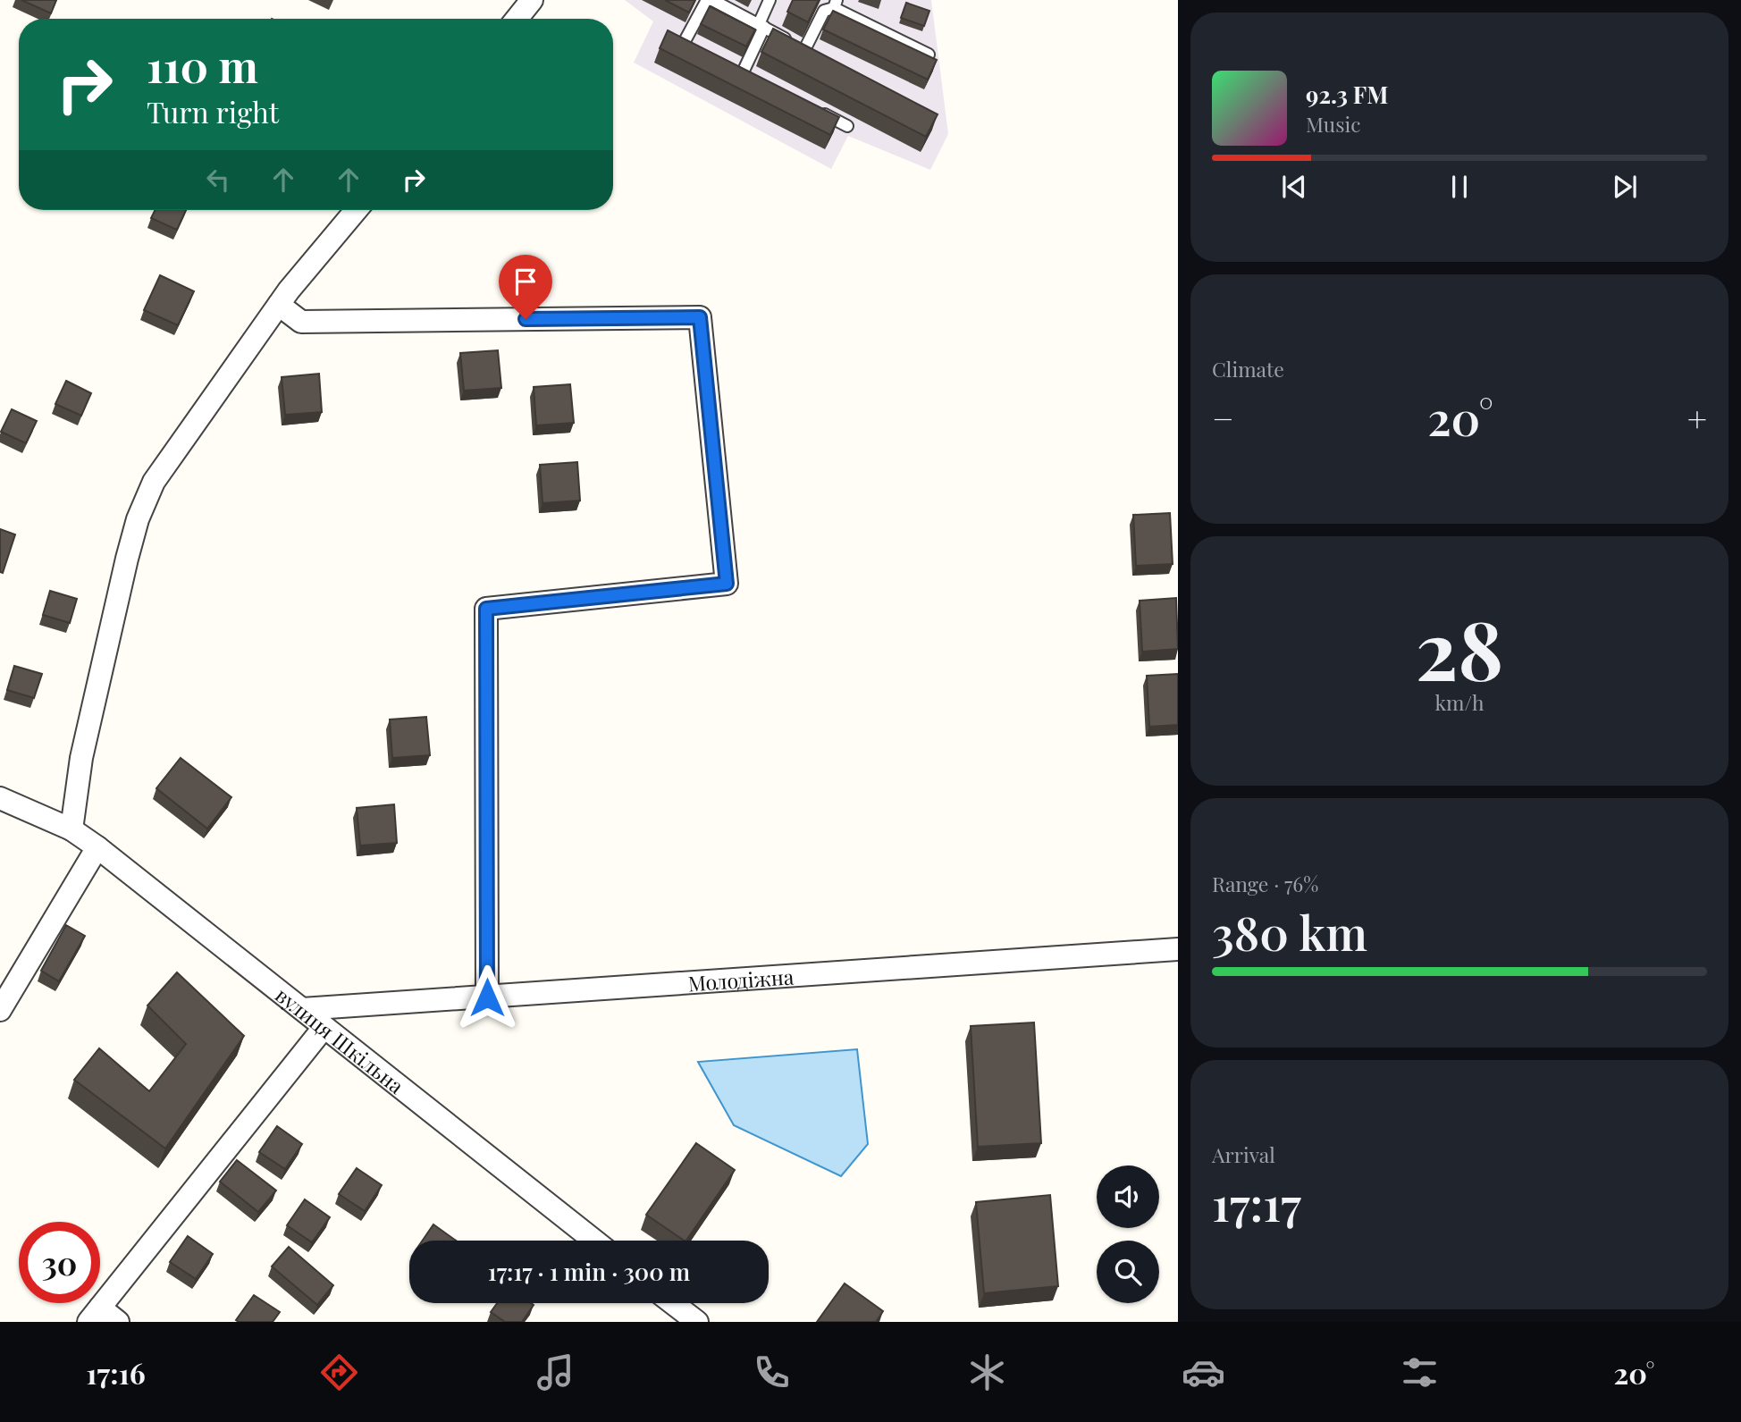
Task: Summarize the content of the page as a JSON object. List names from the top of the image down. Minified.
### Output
{"streets":{"street":["Молодіжна","вулиця Шкільна"]},"crossings":[["Молодіжна","вулиця Шкільна"]],"page":{"turn":["110 m","Turn right"],"song":["92.3 FM","Music"],"tile":["Climate",["28","km/h"],["Range · 76%","380 km"],["Arrival","17:17"]],"heat":["−","20°","+"],"limit":"30","trip":"17:17 · 1 min · 300 m","tabs":["17:16","20°"]}}
